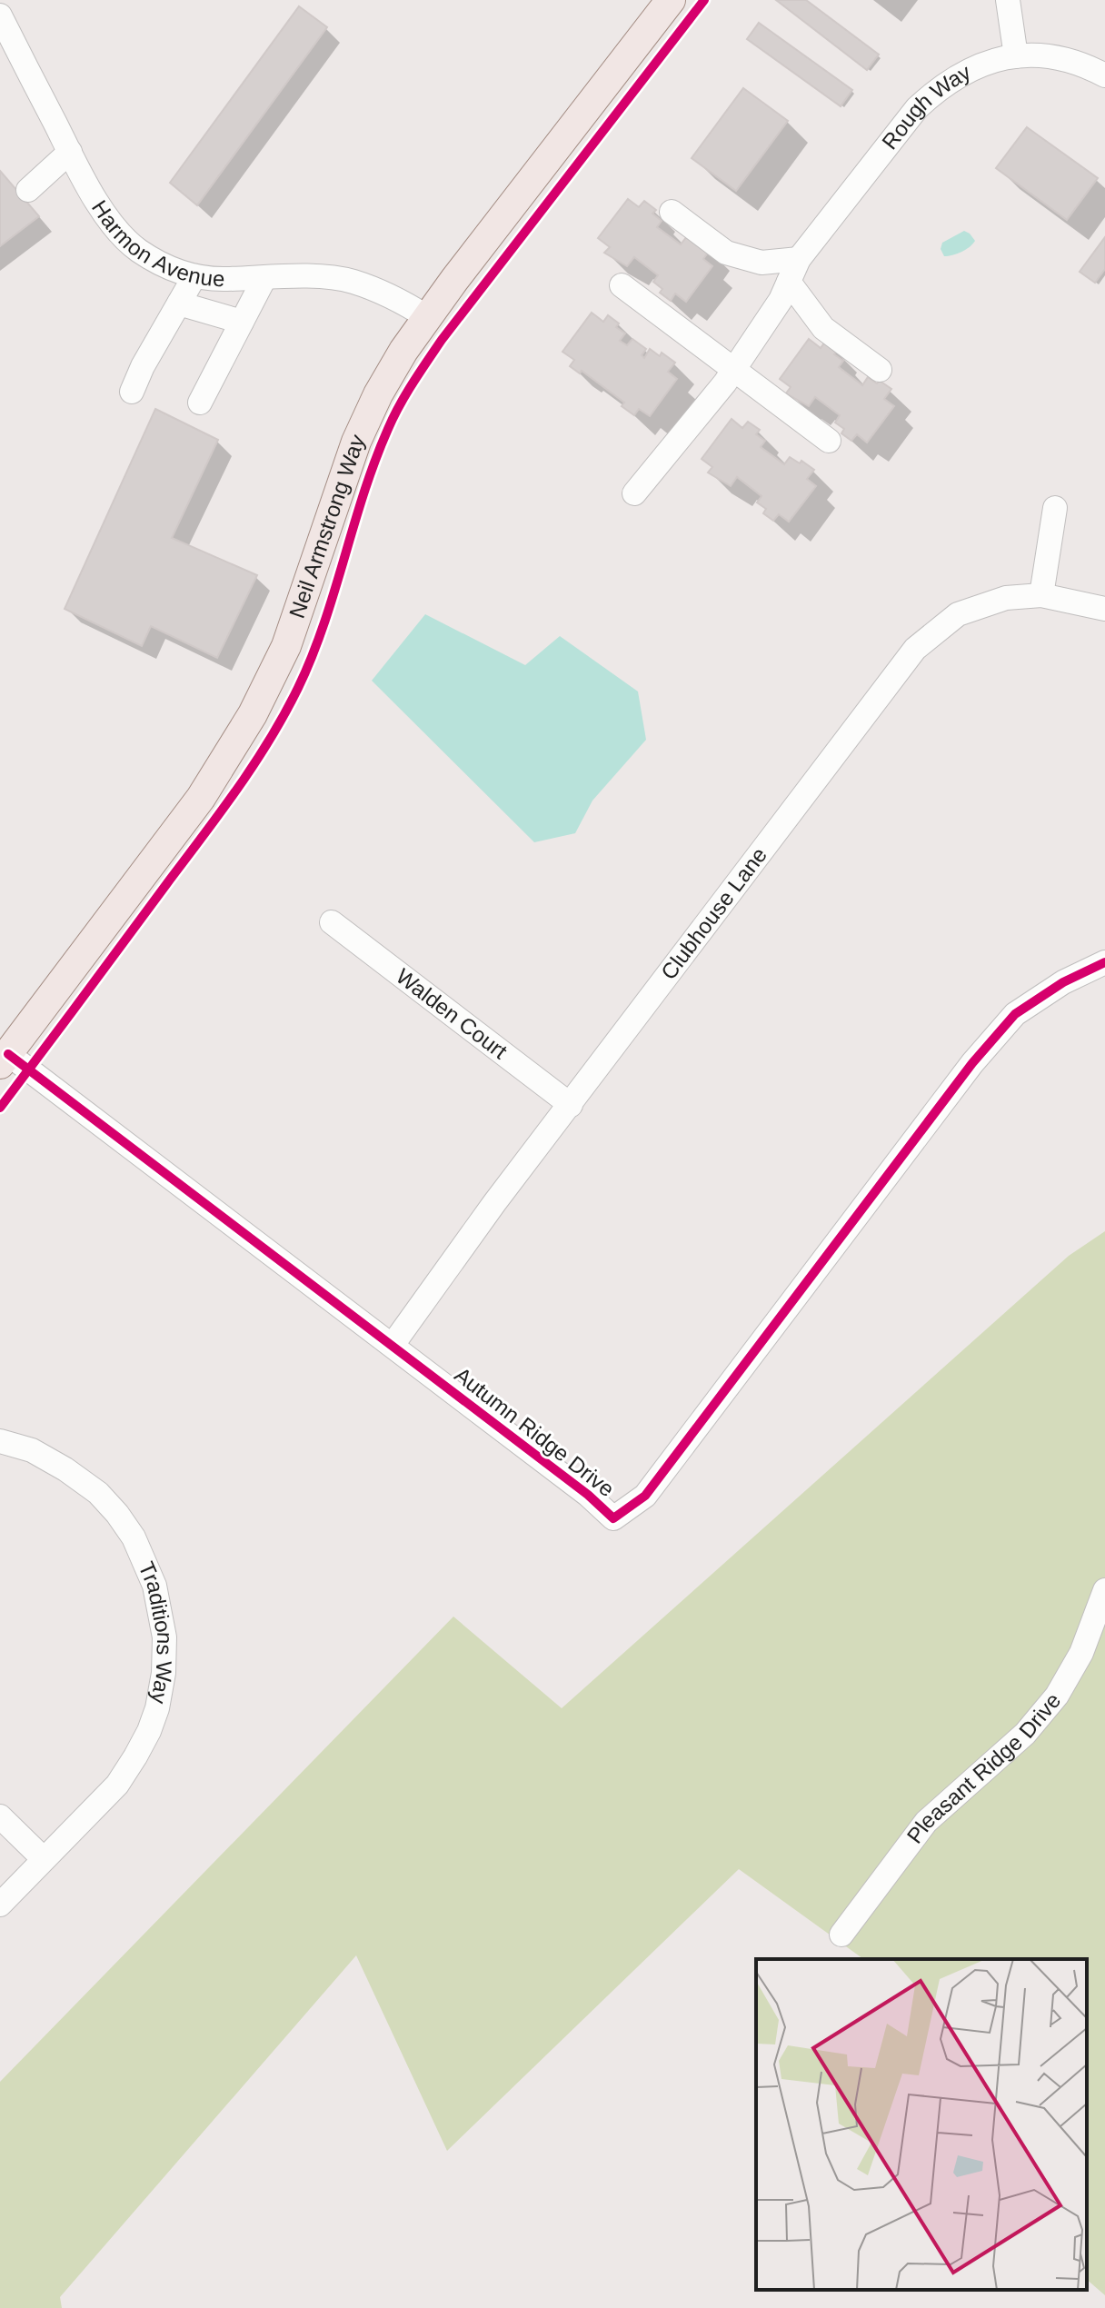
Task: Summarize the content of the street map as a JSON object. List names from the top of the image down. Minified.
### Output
{"streets":{"main road":["Neil Armstrong Way"],"street":["Rough Way","Harmon Avenue","Clubhouse Lane","Walden Court","Autumn Ridge Drive","Traditions Way","Pleasant Ridge Drive"]},"crossings":[["Harmon Avenue","Neil Armstrong Way"],["Neil Armstrong Way","Autumn Ridge Drive"],["Clubhouse Lane","Walden Court"],["Clubhouse Lane","Autumn Ridge Drive"]]}
